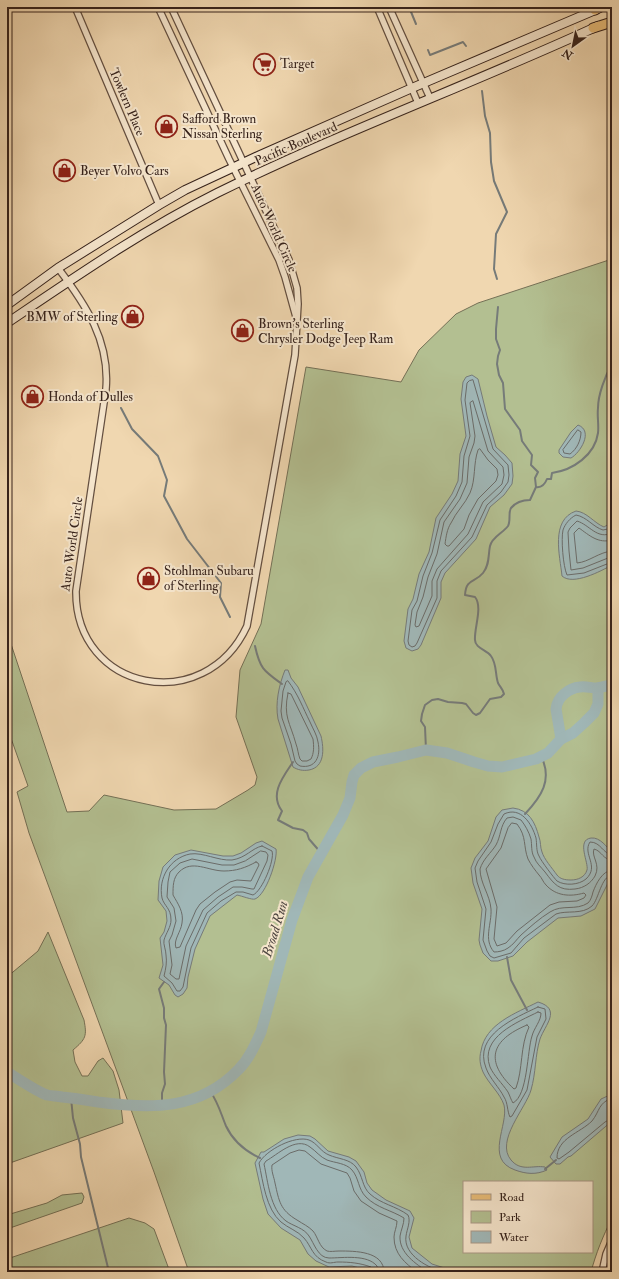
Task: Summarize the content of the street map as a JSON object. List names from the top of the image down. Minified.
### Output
{"streets":{"main road":["Pacific Boulevard"],"street":["Towlern Place","Auto World Circle"]},"crossings":[["Towlern Place","Pacific Boulevard"],["Pacific Boulevard","Auto World Circle"]],"water":["Broad Run"],"places":{"supermarket":["Target"],"shop":["Safford Brown Nissan Sterling","Beyer Volvo Cars","BMW of Sterling","Brown's Sterling Chrysler Dodge Jeep Ram","Honda of Dulles","Stohlman Subaru of Sterling"]},"legend":["Road","Park","Water"],"north":"bottom left"}
